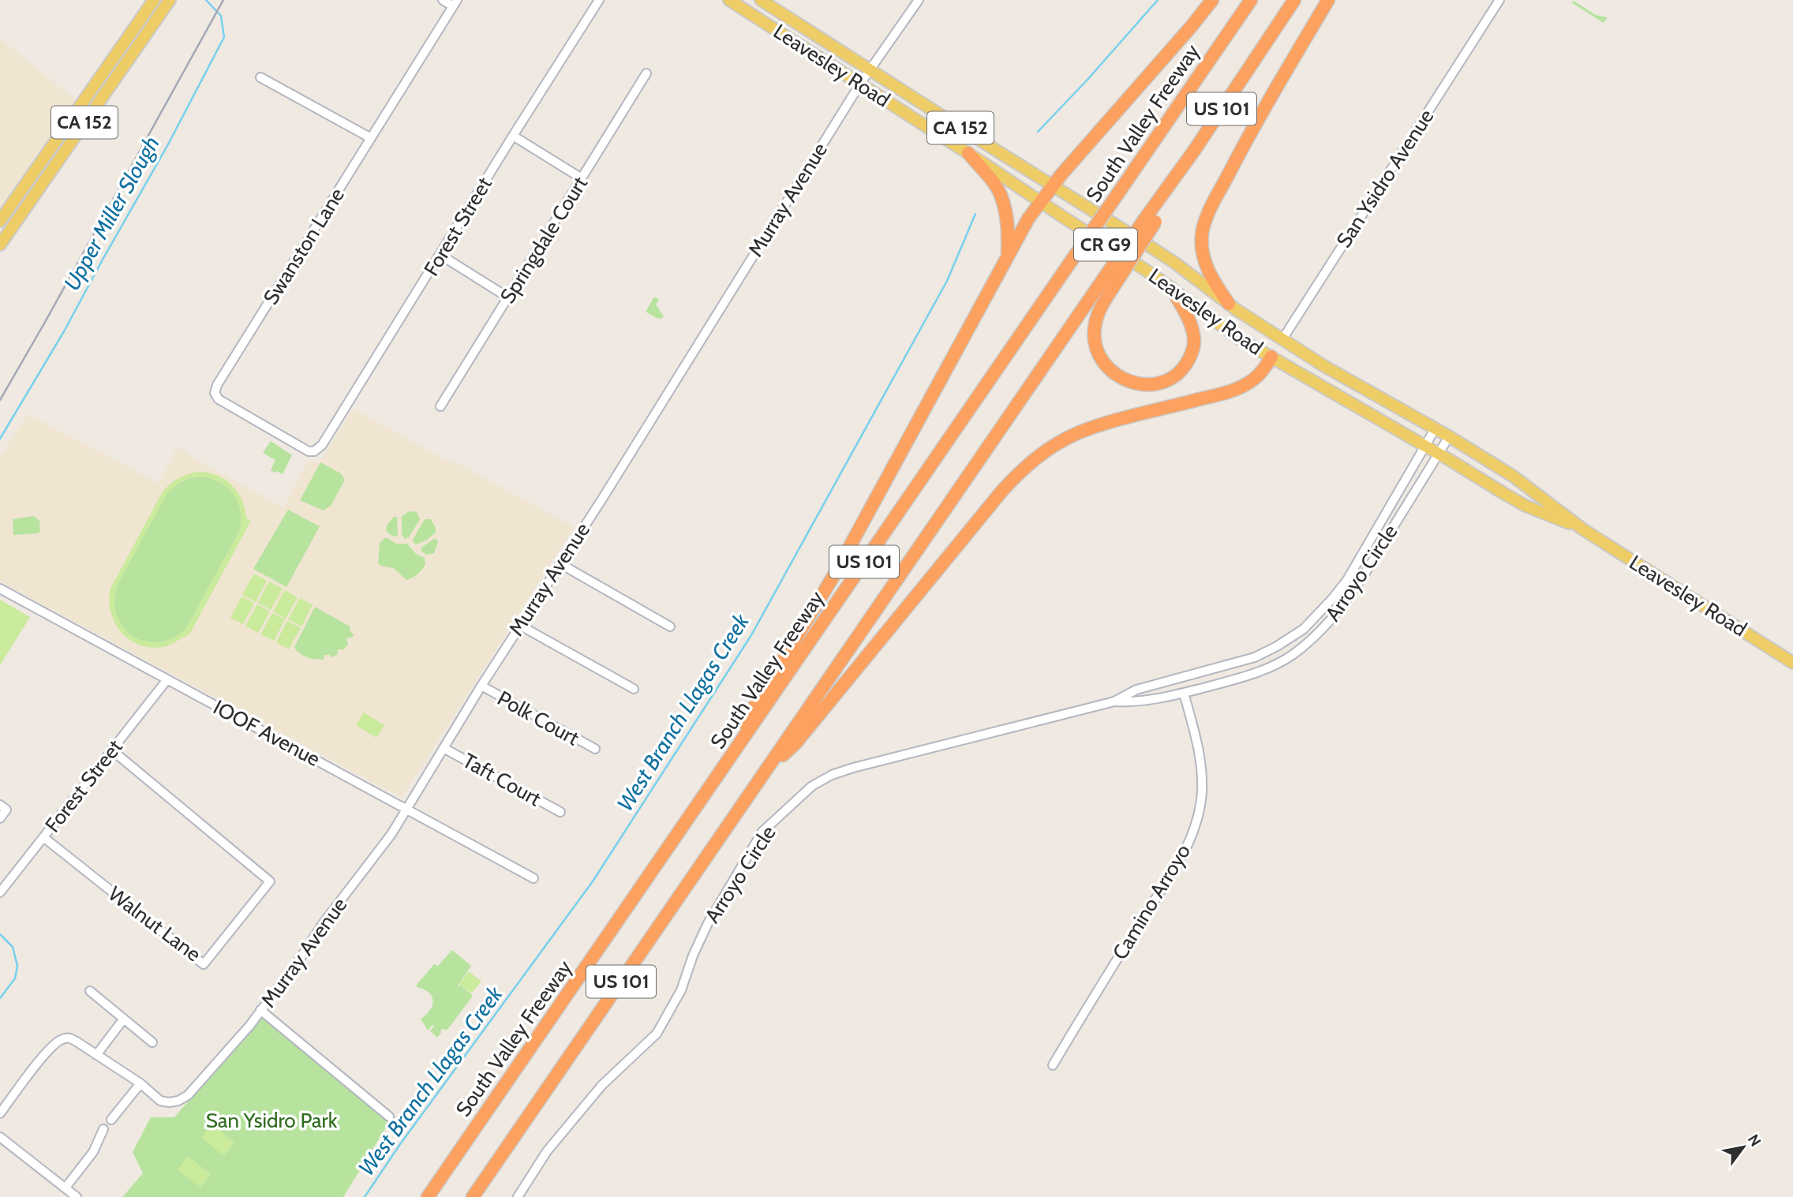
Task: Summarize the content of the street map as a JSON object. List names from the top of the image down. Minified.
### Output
{"streets":{"highway":["US 101","CA 152","South Valley Freeway"],"main road":["Leavesley Road","San Ysidro Avenue","CR G9"],"street":["Murray Avenue","Forest Street","Springdale Court","Swanston Lane","Arroyo Circle","Polk Court","IOOF Avenue","Taft Court","Camino Arroyo","Walnut Lane"]},"crossings":[["Leavesley Road","CA 152"],["Leavesley Road","San Ysidro Avenue"],["Leavesley Road","Murray Avenue"],["Leavesley Road","Arroyo Circle"],["CA 152","South Valley Freeway"],["Murray Avenue","Polk Court"],["Murray Avenue","IOOF Avenue"],["Murray Avenue","Taft Court"],["Forest Street","Swanston Lane"],["Forest Street","IOOF Avenue"],["Forest Street","Walnut Lane"],["Arroyo Circle","Camino Arroyo"]],"water":["Upper Miller Slough","West Branch Llagas Creek"],"parks":["San Ysidro Park"],"north":"top right"}
